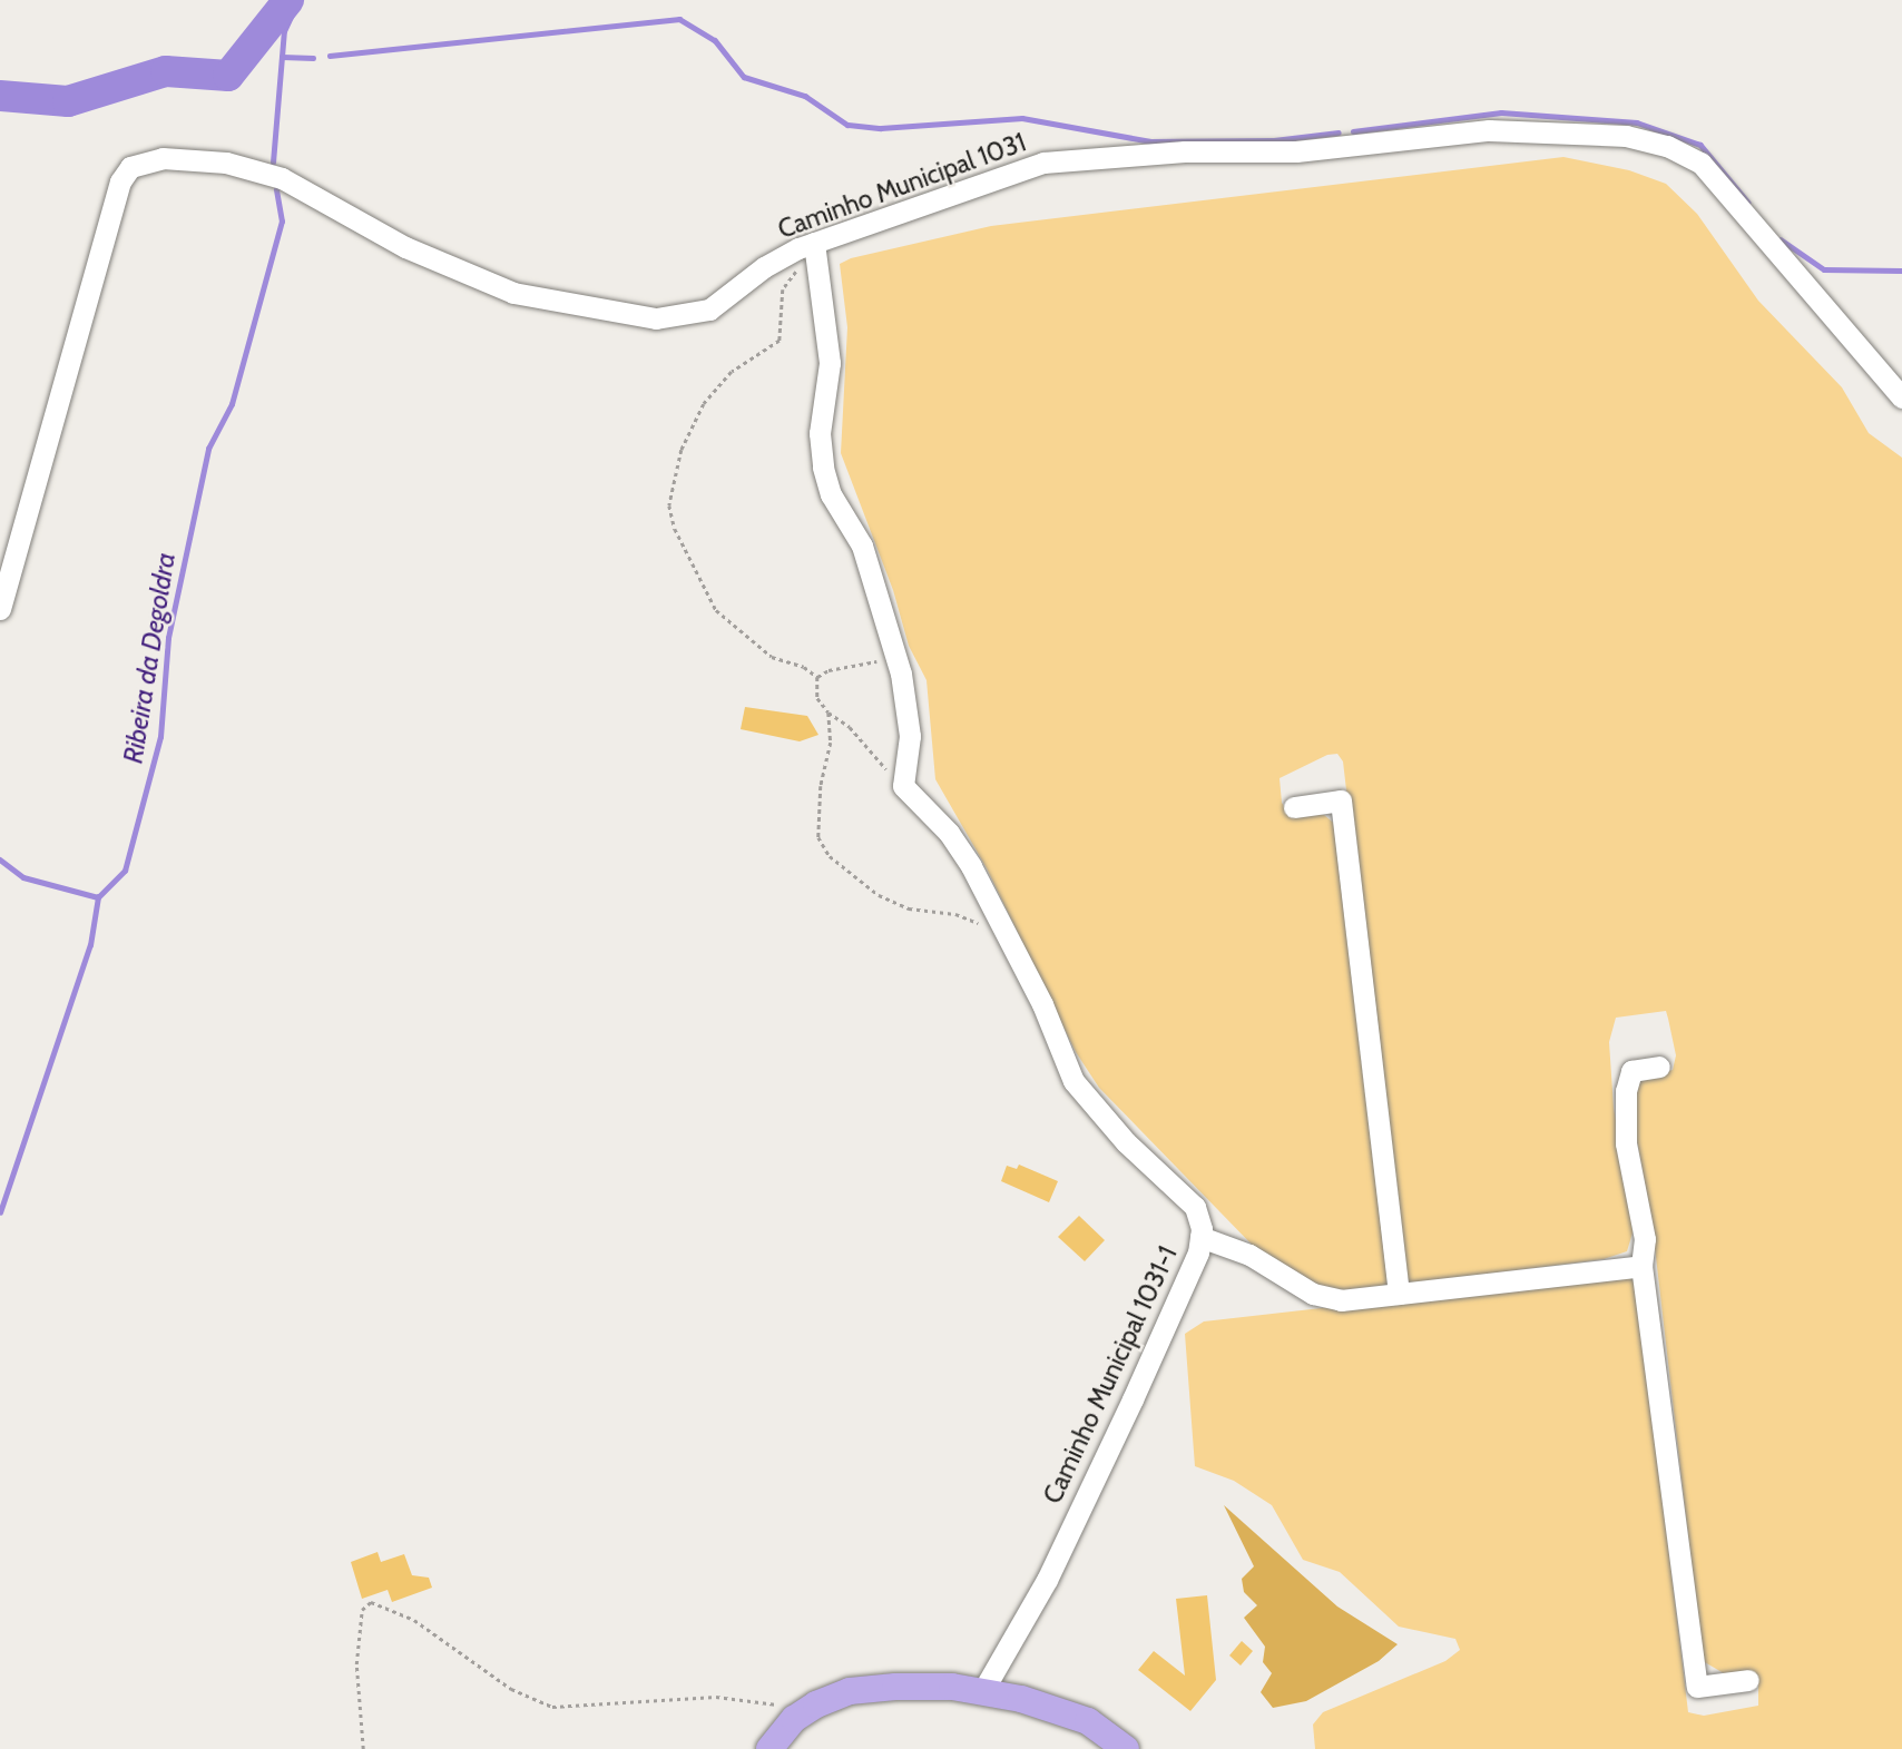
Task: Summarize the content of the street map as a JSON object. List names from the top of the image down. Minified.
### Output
{"streets":{"street":["Caminho Municipal 1031","Caminho Municipal 1031-1"]},"water":["Ribeira da Degoldra"]}
